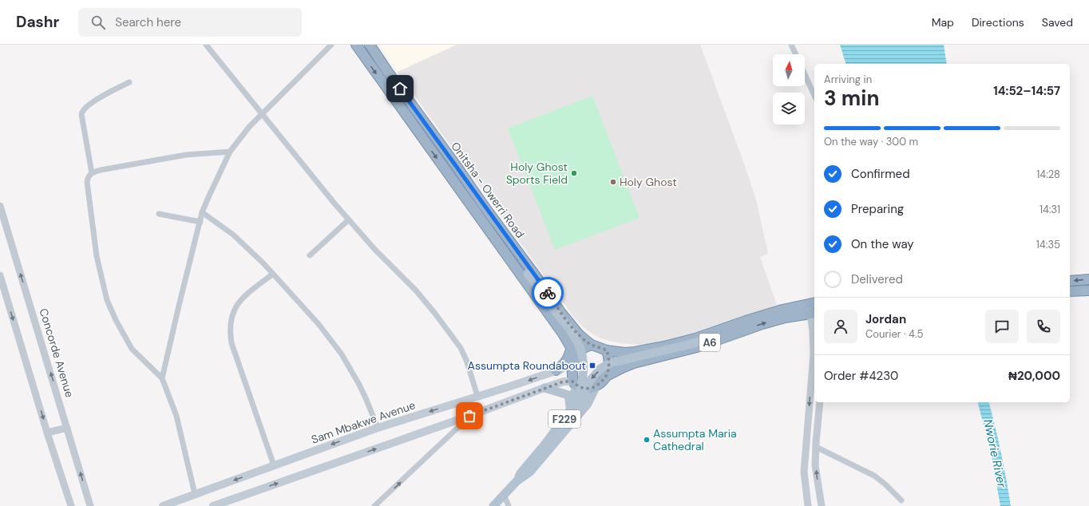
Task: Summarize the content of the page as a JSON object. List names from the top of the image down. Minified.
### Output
{"streets":{"highway":["Onitsha - Owerri Road","A6"],"main road":["F229","Sam Mbakwe Avenue"],"street":["Concorde Avenue"]},"crossings":[["Onitsha - Owerri Road","A6"],["Onitsha - Owerri Road","F229"],["Onitsha - Owerri Road","Sam Mbakwe Avenue"],["A6","F229"],["A6","Sam Mbakwe Avenue"],["F229","Sam Mbakwe Avenue"]],"water":["Nworie River"],"places":{"other":["Holy Ghost Sports Field","Holy Ghost","Assumpta Maria Cathedral"],"transit":["Assumpta Roundabout"]},"north":"top","page":{"header":"Dashr","search":"Search here","nav":["Map","Directions","Saved"],"heading":["3 min","Arriving in","14:52–14:57"],"panel":["Jordan","Courier · 4.5","Order #4230","₦20,000"],"bar":"On the way · 300 m","list":[["Confirmed","14:28"],["Preparing","14:31"],["On the way","14:35"],"Delivered"]}}
